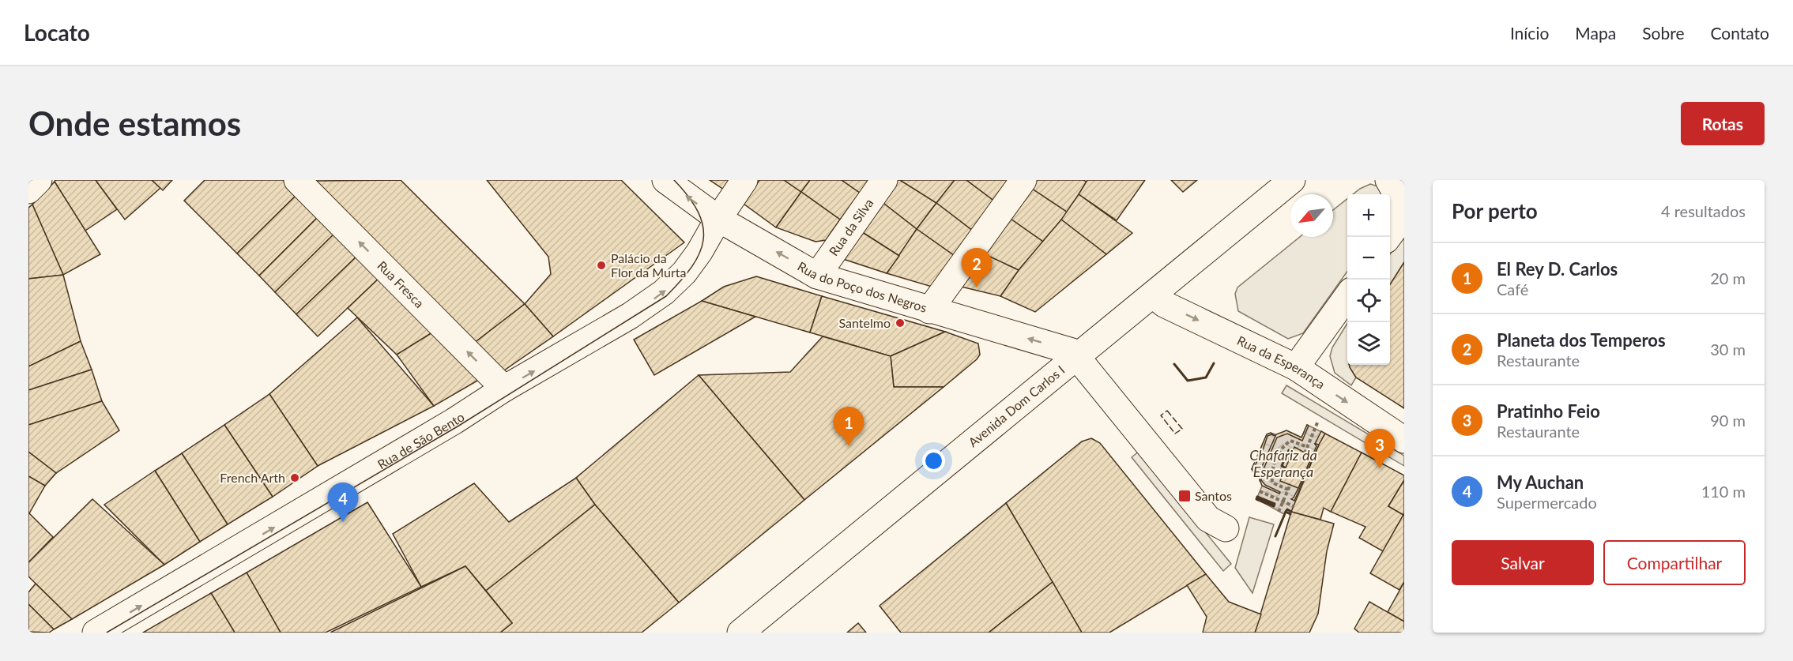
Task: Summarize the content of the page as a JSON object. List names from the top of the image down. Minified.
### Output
{"streets":{"street":["Rua da Silva","Rua Fresca","Rua do Poço dos Negros","Rua da Esperança","Avenida Dom Carlos I","Rua de São Bento"]},"crossings":[["Rua da Silva","Rua do Poço dos Negros"],["Rua Fresca","Rua de São Bento"],["Rua do Poço dos Negros","Avenida Dom Carlos I"],["Rua do Poço dos Negros","Rua de São Bento"],["Rua da Esperança","Avenida Dom Carlos I"]],"one_way":["Rua Fresca","Rua do Poço dos Negros","Rua de São Bento"],"water":["Chafariz da Esperança"],"places":{"other":["Palácio da Flor da Murta","Santelmo","French Arth"],"transit":["Santos"]},"north":"bottom left","page":{"header":"Locato","nav":["Início","Mapa","Sobre","Contato"],"buttons":["Rotas",["Salvar","Compartilhar"]],"title":"Onde estamos","heading":["Por perto","4 resultados"],"map_buttons":["+","−"],"list":[{"mark":"1","name":"El Rey D. Carlos","note":"Café","value":"20 m"},{"mark":"2","name":"Planeta dos Temperos","note":"Restaurante","value":"30 m"},{"mark":"3","name":"Pratinho Feio","note":"Restaurante","value":"90 m"},{"mark":"4","name":"My Auchan","note":"Supermercado","value":"110 m"}],"pins":["2","1","3","4"]}}
